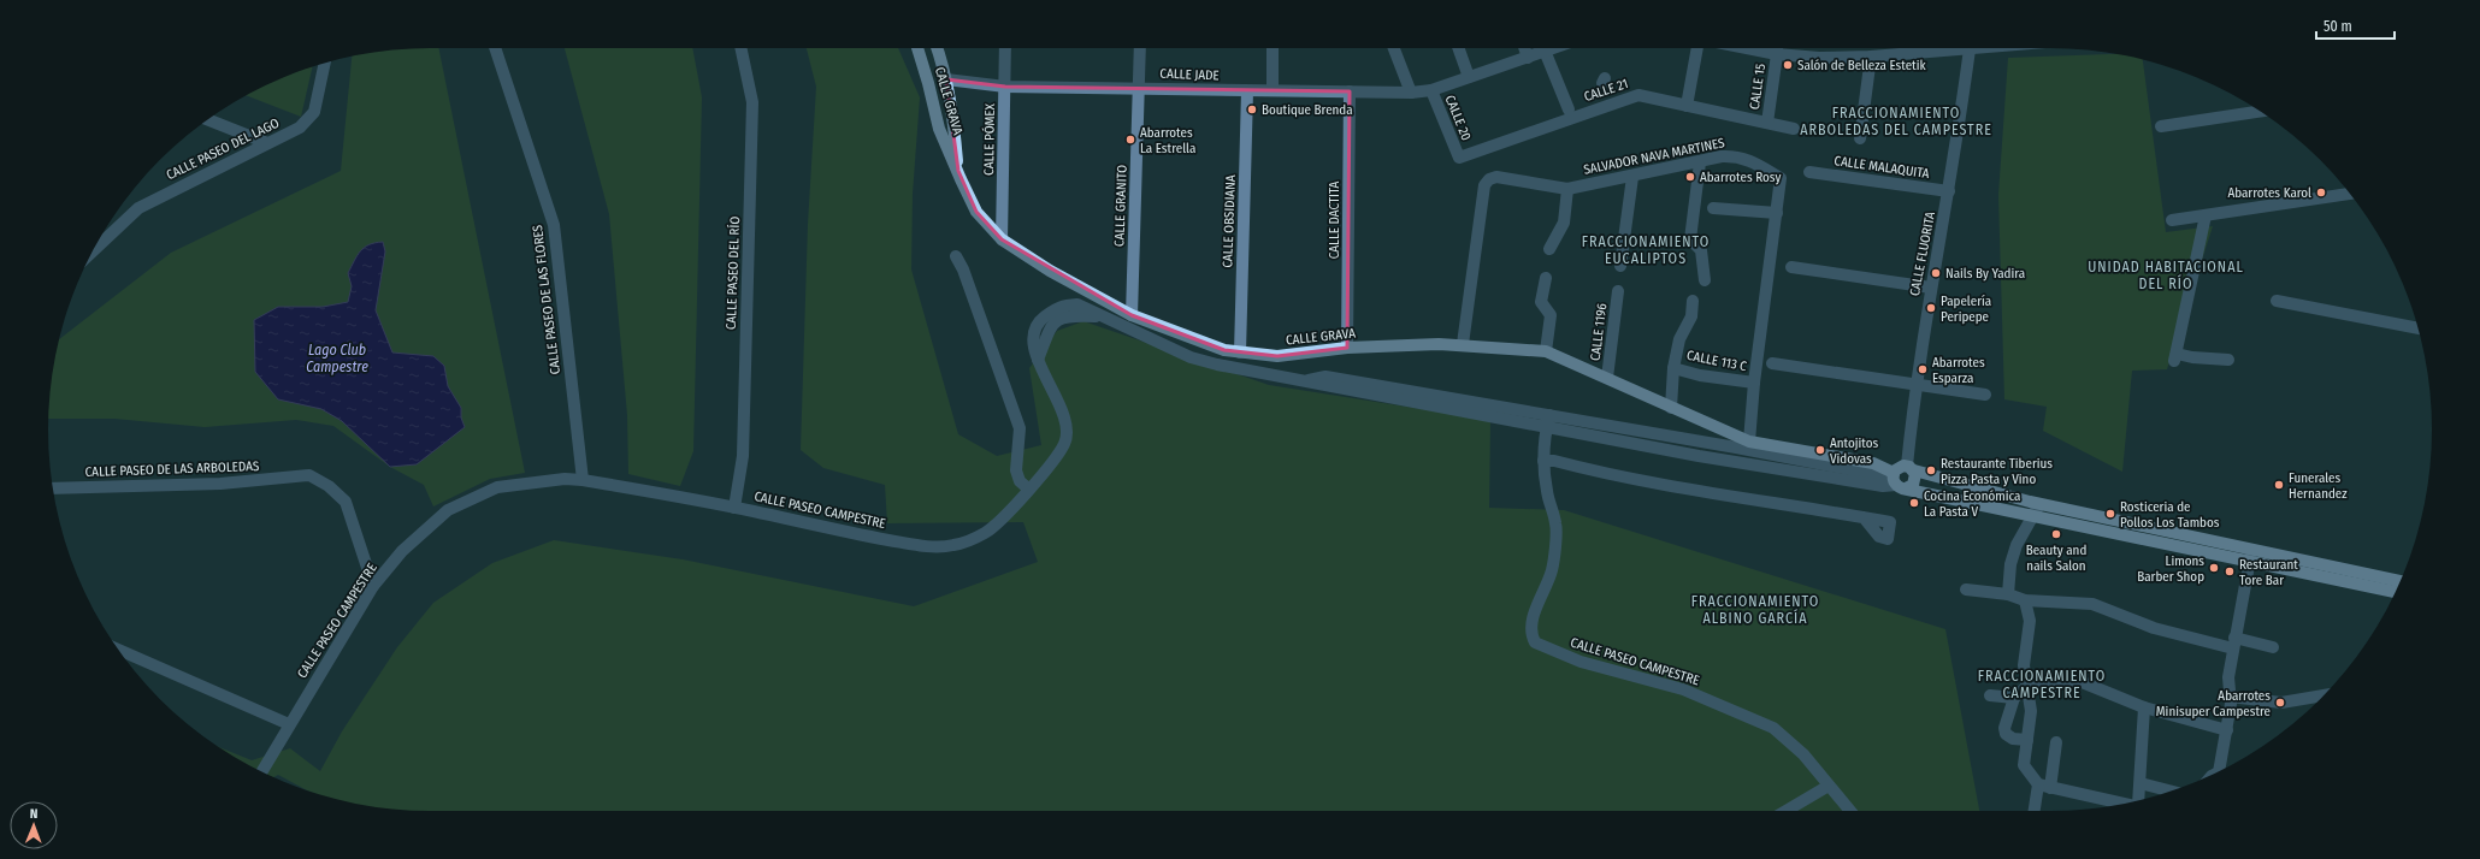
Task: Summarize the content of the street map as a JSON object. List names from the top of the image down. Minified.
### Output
{"streets":{"main road":["CALLE GRAVA"],"street":["CALLE JADE","CALLE 15","CALLE 21","CALLE 20","CALLE PÓMEX","CALLE PASEO DEL LAGO","SALVADOR NAVA MARTINES","CALLE MALAQUITA","CALLE GRANITO","CALLE DACTITA","CALLE OBSIDIANA","CALLE FLUORITA","CALLE PASEO DEL RÍO","CALLE PASEO DE LAS FLORES","CALLE 1196","CALLE 113 C","CALLE PASEO DE LAS ARBOLEDAS","CALLE PASEO CAMPESTRE"]},"crossings":[["CALLE JADE","CALLE GRAVA"],["CALLE JADE","CALLE 20"],["CALLE JADE","CALLE PÓMEX"],["CALLE JADE","CALLE GRANITO"],["CALLE JADE","CALLE DACTITA"],["CALLE JADE","CALLE OBSIDIANA"],["CALLE 15","CALLE 21"],["CALLE 21","CALLE 20"],["CALLE GRAVA","CALLE PÓMEX"],["CALLE GRAVA","SALVADOR NAVA MARTINES"],["CALLE GRAVA","CALLE GRANITO"],["CALLE GRAVA","CALLE DACTITA"],["CALLE GRAVA","CALLE OBSIDIANA"],["CALLE GRAVA","CALLE FLUORITA"],["CALLE GRAVA","CALLE 1196"],["CALLE GRAVA","CALLE PASEO CAMPESTRE"],["SALVADOR NAVA MARTINES","CALLE 113 C"],["SALVADOR NAVA MARTINES","CALLE PASEO CAMPESTRE"],["CALLE MALAQUITA","CALLE FLUORITA"],["CALLE FLUORITA","CALLE PASEO CAMPESTRE"],["CALLE PASEO DEL RÍO","CALLE PASEO CAMPESTRE"],["CALLE PASEO DE LAS FLORES","CALLE PASEO CAMPESTRE"],["CALLE PASEO DE LAS ARBOLEDAS","CALLE PASEO CAMPESTRE"]],"districts":["FRACCIONAMIENTO ARBOLEDAS DEL CAMPESTRE","FRACCIONAMIENTO EUCALIPTOS","UNIDAD HABITACIONAL DEL RÍO","FRACCIONAMIENTO ALBINO GARCÍA","FRACCIONAMIENTO CAMPESTRE"],"water":["Lago Club Campestre"],"places":["Salón de Belleza Estetik","Boutique Brenda","Abarrotes La Estrella","Abarrotes Rosy","Abarrotes Karol","Nails By Yadira","Papelería Peripepe","Abarrotes Esparza","Antojitos Vidovas","Restaurante Tiberius Pizza Pasta y Vino","Funerales Hernandez","Cocina Económica La Pasta V","Rosticeria de Pollos Los Tambos","Beauty and nails Salon","Limons Barber Shop","Restaurant Tore Bar","Abarrotes Minisuper Campestre"],"scale_bar":"50 m","north":"top"}
